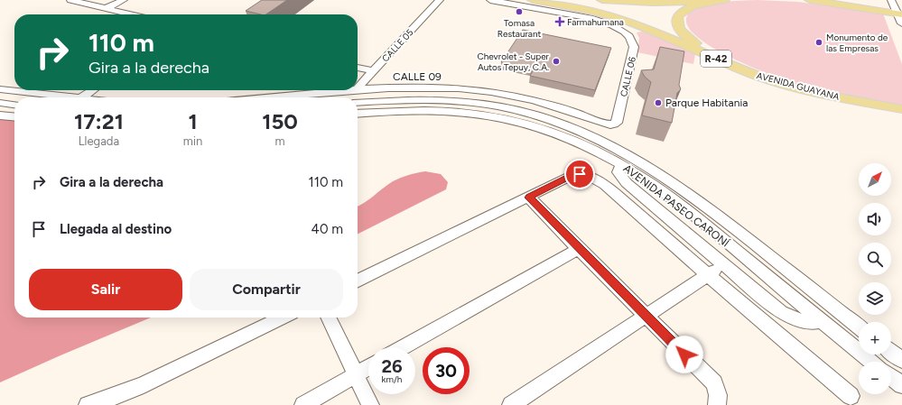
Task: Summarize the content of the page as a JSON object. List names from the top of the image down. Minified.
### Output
{"streets":{"main road":["R-42","AVENIDA GUAYANA"],"street":["CALLE 05","CALLE 09","CALLE 06","AVENIDA PASEO CARONÍ"]},"crossings":[["CALLE 09","CALLE 06"]],"places":{"other":["Tomasa Restaurant","Monumento de las Empresas","Chevrolet - Super Autos Tepuy, C.A.","Parque Habitania"],"health":["Farmahumana"]},"north":"top right","page":{"turn":["110 m","Gira a la derecha"],"eta":["17:21","Llegada","1","min","150","m"],"list":[{"name":"Gira a la derecha","value":"110 m"},{"name":"Llegada al destino","value":"40 m"}],"map_buttons":["+","−"],"buttons":["Salir","Compartir"],"speed":"26 km/h","limit":"30"}}
